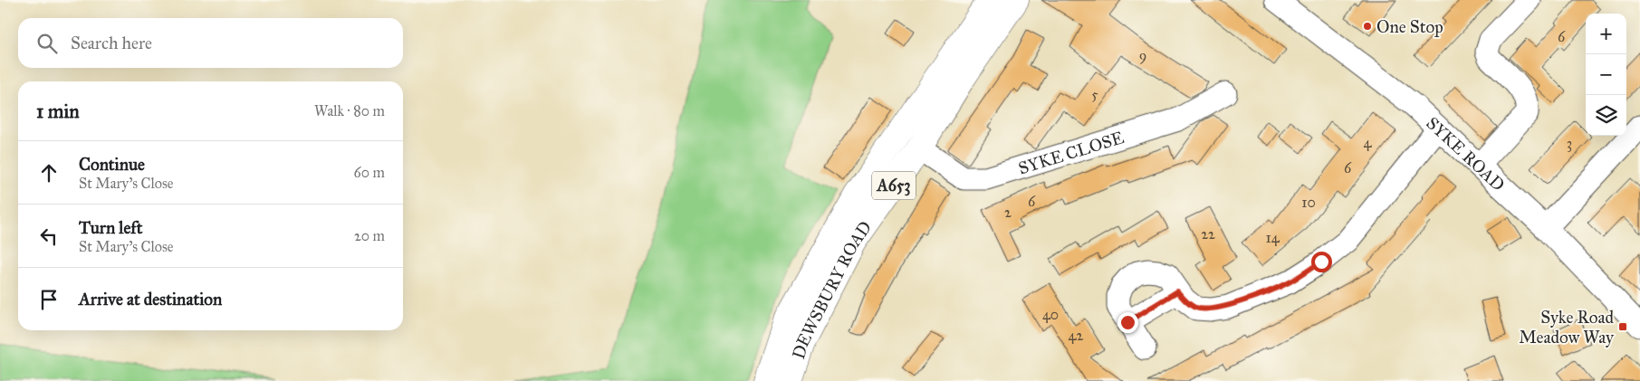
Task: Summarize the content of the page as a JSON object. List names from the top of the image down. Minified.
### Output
{"streets":{"main road":["A653","DEWSBURY ROAD"],"street":["SYKE CLOSE","SYKE ROAD"]},"crossings":[["SYKE CLOSE","DEWSBURY ROAD"]],"places":{"other":["One Stop"],"transit":["Syke Road Meadow Way"]},"house_numbers":["6","9","5","4","3","6","6","10","2","22","14","40","42"],"page":{"map_buttons":["+","−"],"search":"Search here","heading":["1 min","Walk · 80 m"],"list":[["Continue","St Mary's Close","60 m"],["Turn left","St Mary's Close","20 m"],"Arrive at destination"]}}
